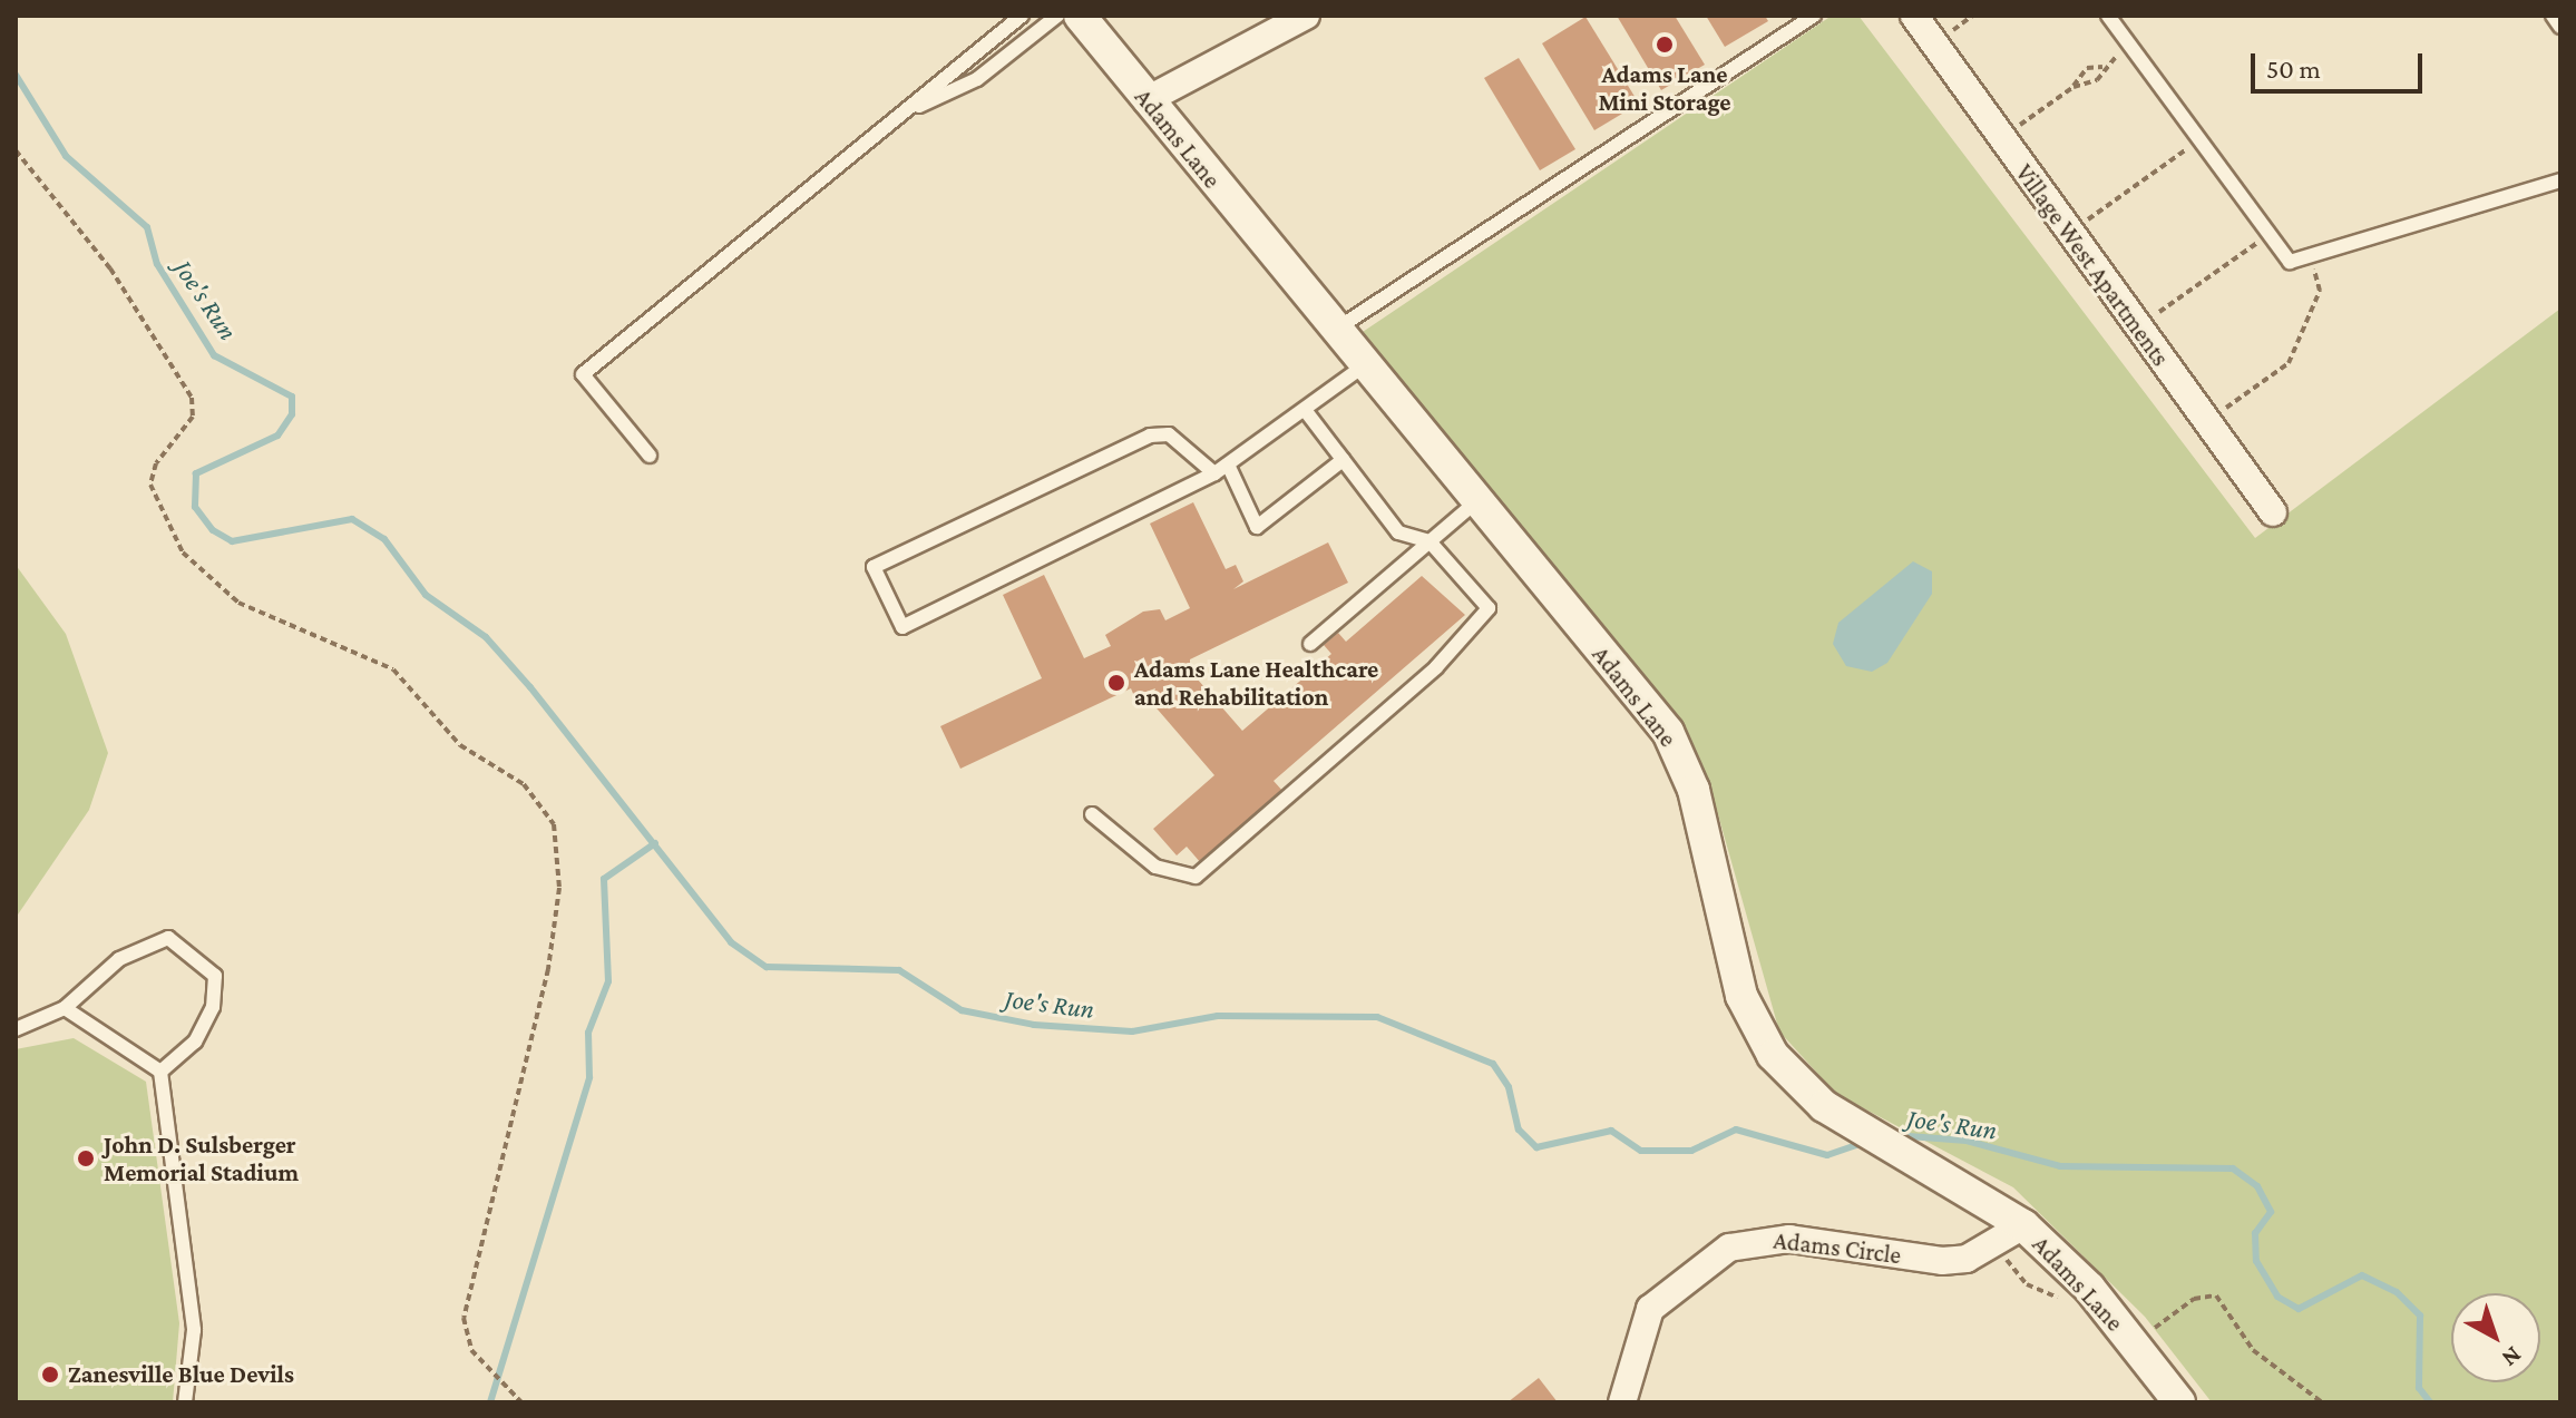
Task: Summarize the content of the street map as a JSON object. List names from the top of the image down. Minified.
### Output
{"streets":{"street":["Adams Lane","Village West Apartments","Adams Circle"]},"crossings":[["Adams Lane","Adams Circle"]],"water":["Joe's Run"],"places":["Adams Lane Mini Storage","Adams Lane Healthcare and Rehabilitation","John D. Sulsberger Memorial Stadium","Zanesville Blue Devils"],"scale_bar":"50 m","north":"bottom right"}
